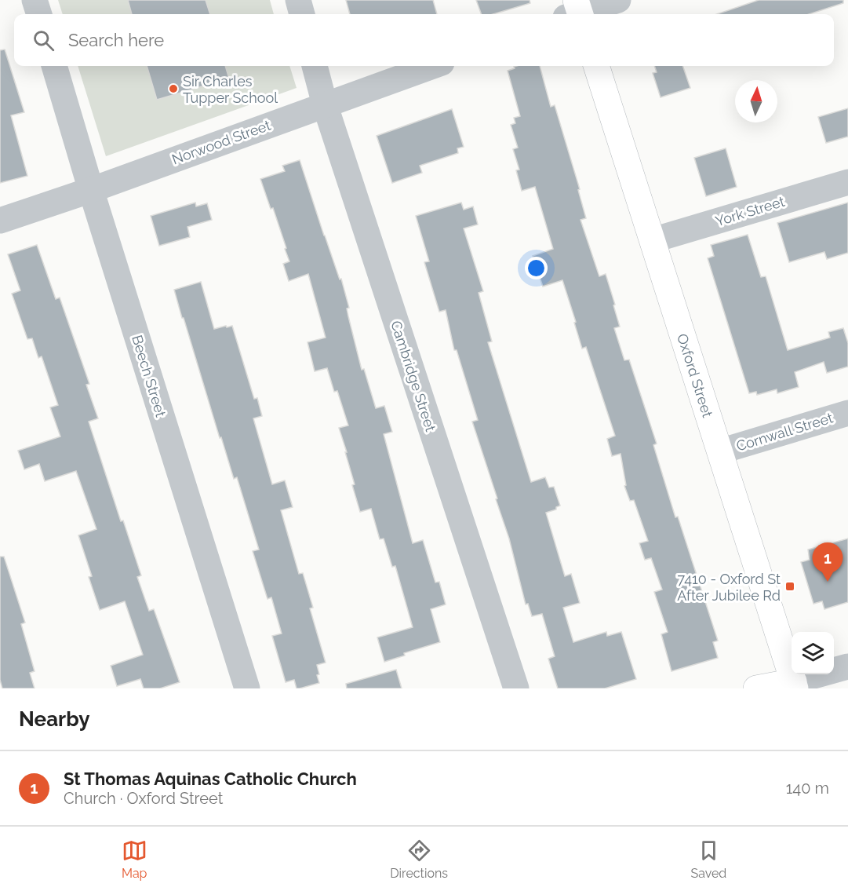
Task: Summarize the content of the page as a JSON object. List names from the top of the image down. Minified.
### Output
{"streets":{"main road":["Oxford Street"],"street":["Norwood Street","York Street","Beech Street","Cambridge Street","Cornwall Street"]},"crossings":[["Norwood Street","Beech Street"],["Norwood Street","Cambridge Street"],["York Street","Oxford Street"],["Oxford Street","Cornwall Street"]],"places":{"other":["Sir Charles Tupper School"],"transit":["7410 - Oxford St After Jubilee Rd"]},"north":"top","page":{"search":"Search here","pins":"1","heading":"Nearby","list":[{"mark":"1","name":"St Thomas Aquinas Catholic Church","note":"Church · Oxford Street","value":"140 m"}],"nav":["Map","Directions","Saved"]}}
